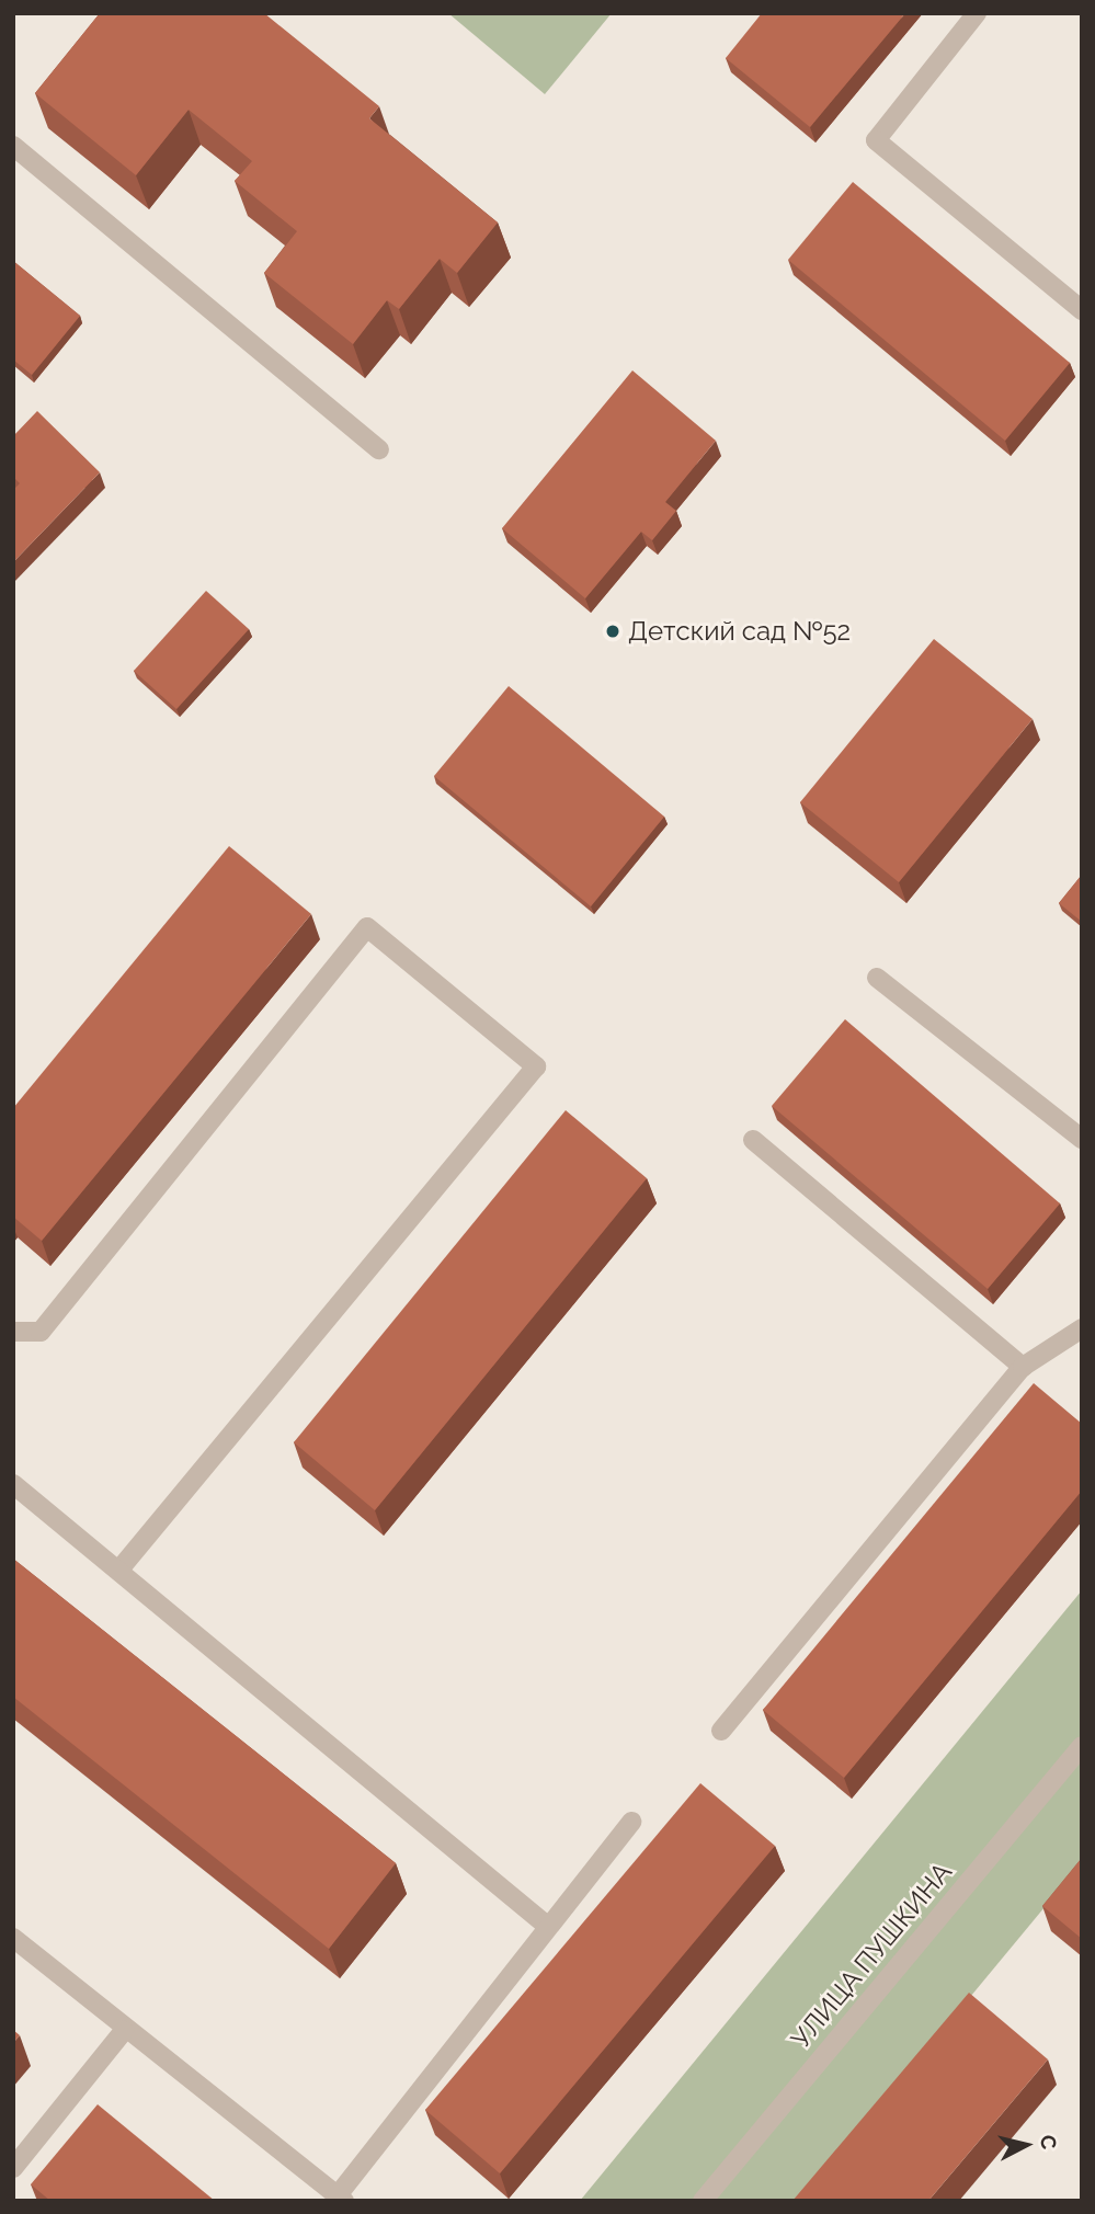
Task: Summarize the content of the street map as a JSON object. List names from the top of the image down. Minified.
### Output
{"streets":{"street":["УЛИЦА ПУШКИНА"]},"places":["Детский сад №52"],"north":"right"}
